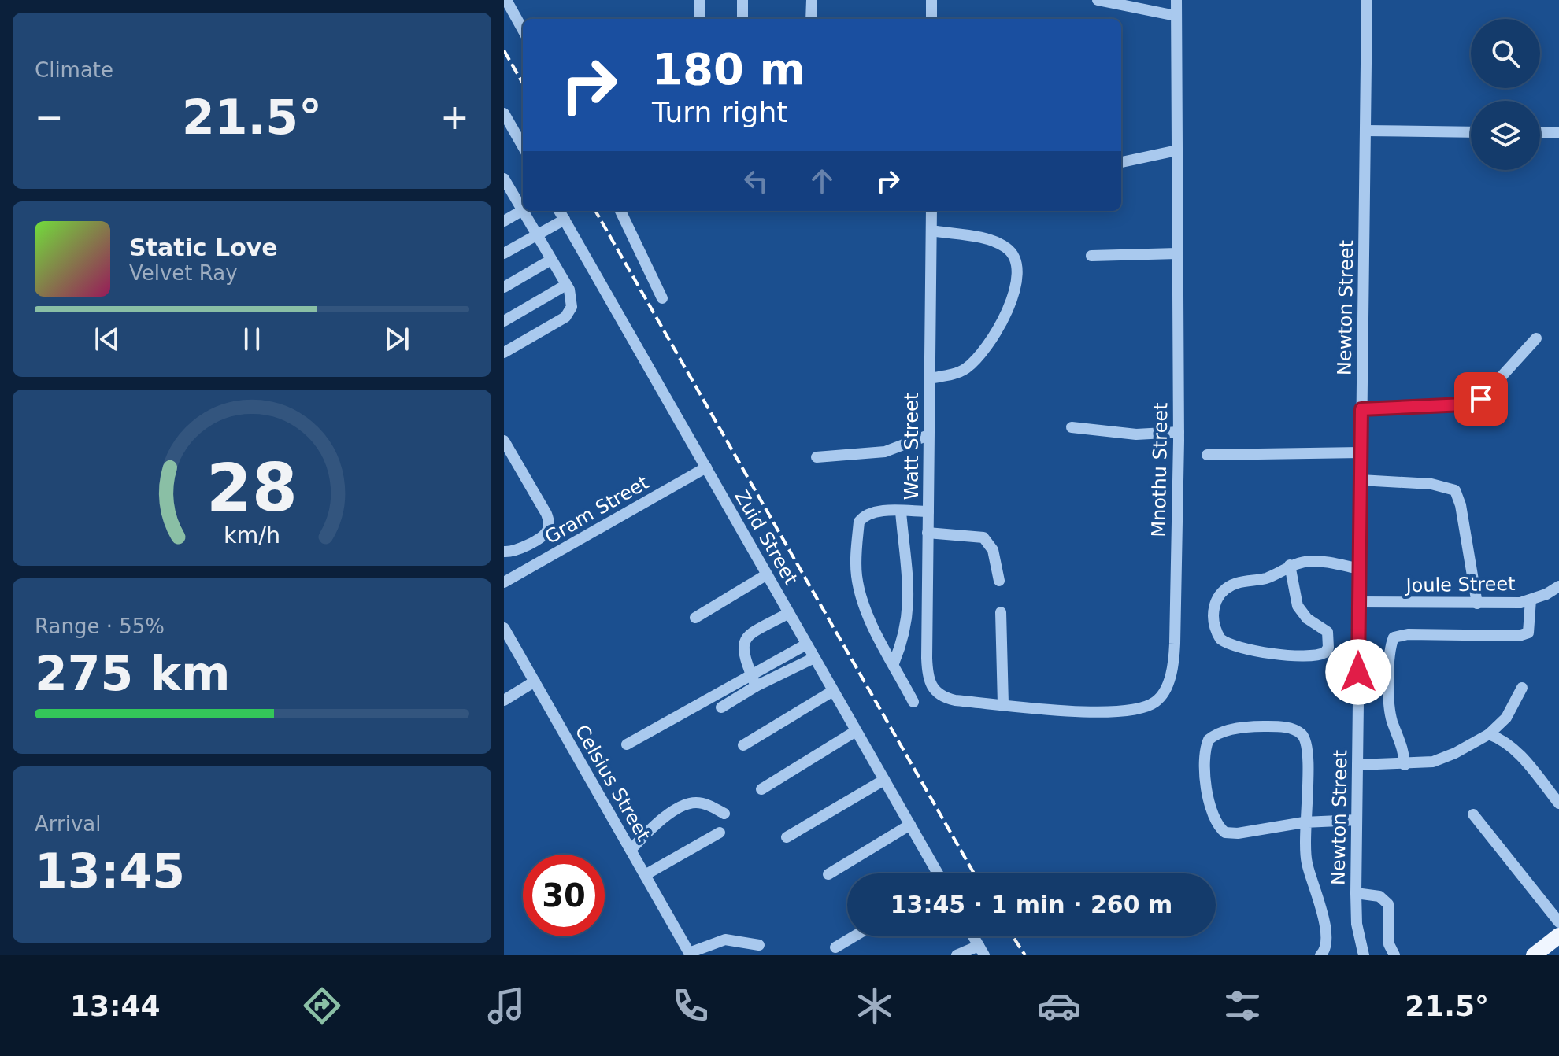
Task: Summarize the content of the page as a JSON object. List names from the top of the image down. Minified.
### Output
{"streets":{"street":["Newton Street","Watt Street","Mnothu Street","Gram Street","Zuid Street","Joule Street","Celsius Street"]},"crossings":[["Newton Street","Joule Street"],["Watt Street","Mnothu Street"],["Gram Street","Zuid Street"]],"page":{"tile":["Climate",["Range · 55%","275 km"],["Arrival","13:45"]],"turn":["180 m","Turn right"],"heat":["−","21.5°","+"],"song":["Static Love","Velvet Ray"],"limit":"30","trip":"13:45 · 1 min · 260 m","tabs":["13:44","21.5°"],"gauge":["28","km/h"]}}
